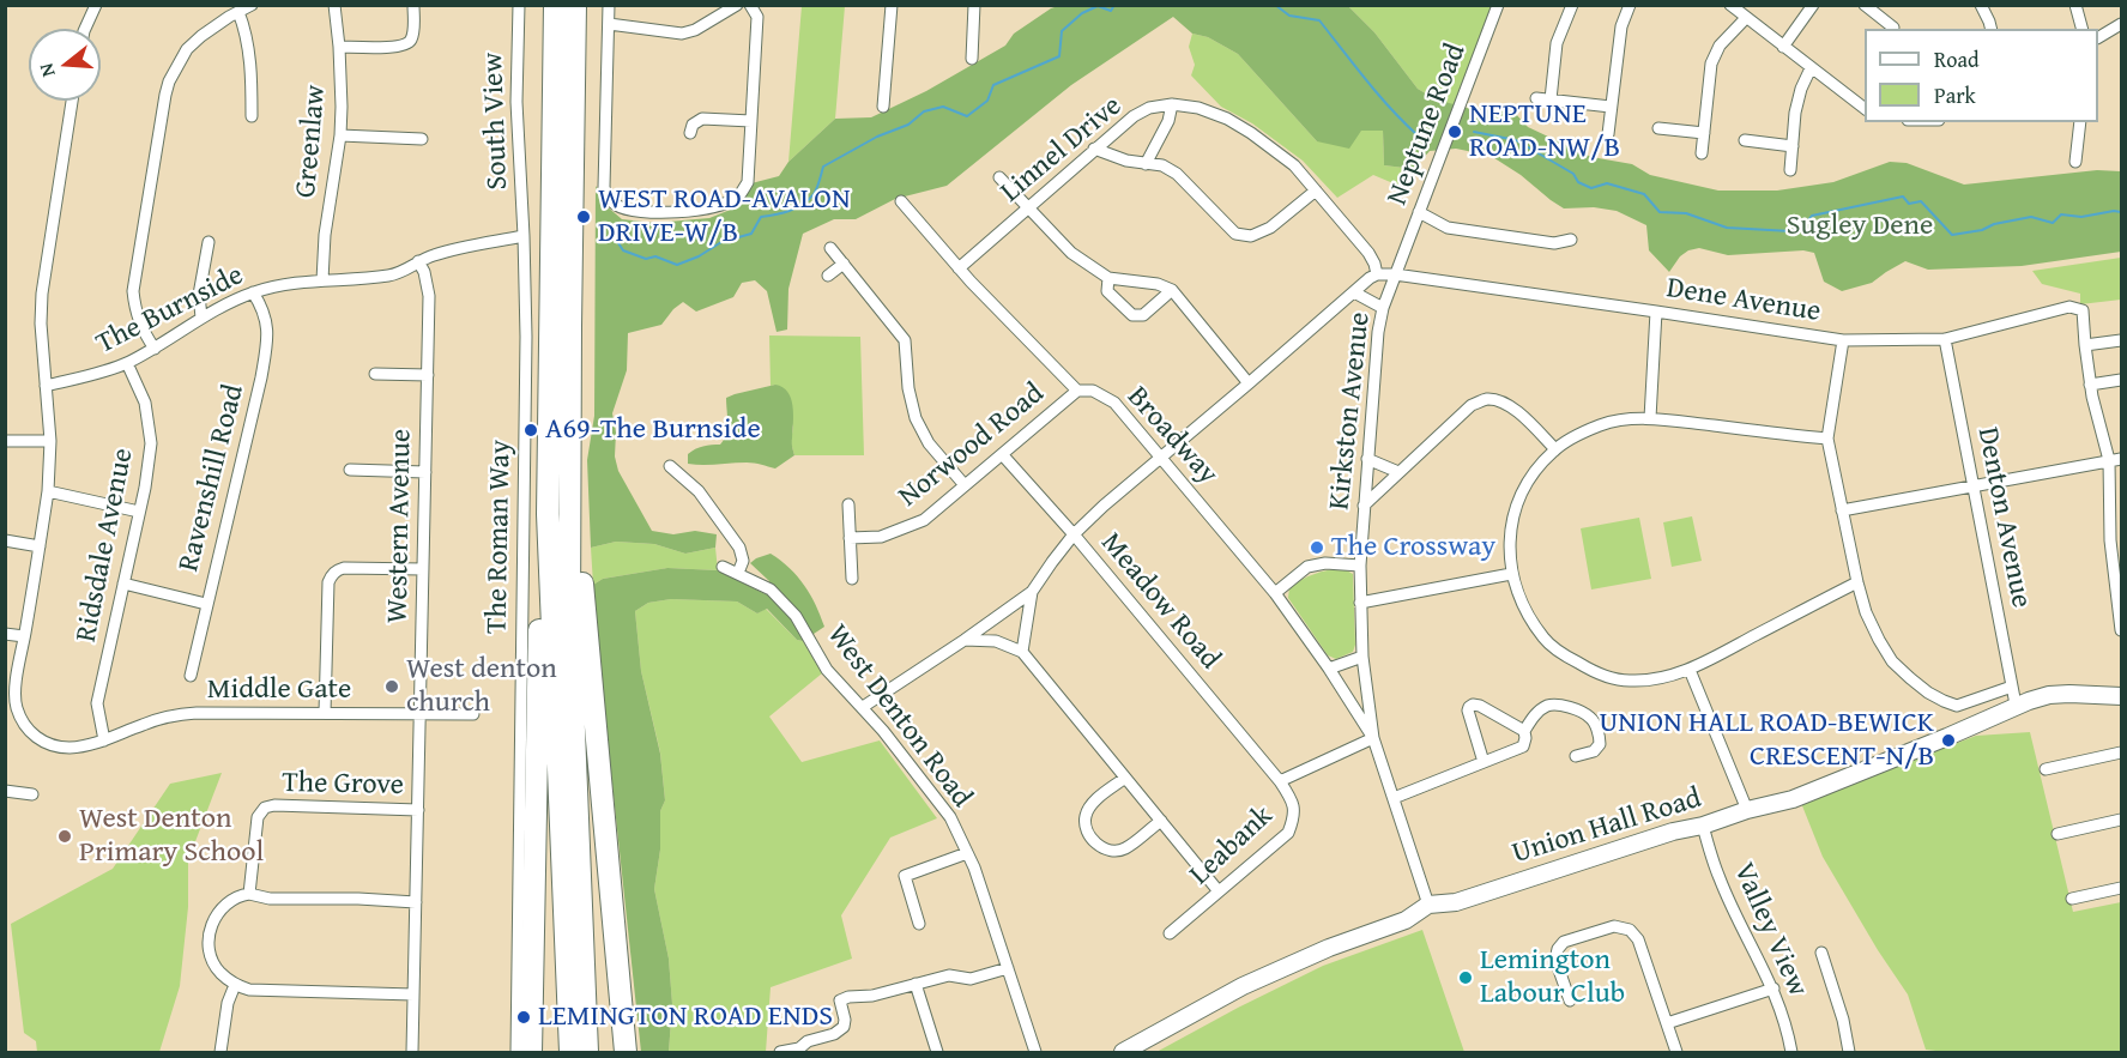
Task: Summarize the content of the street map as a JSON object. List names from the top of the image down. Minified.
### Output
{"streets":{"street":["South View","Neptune Road","Greenlaw","Linnel Drive","Dene Avenue","The Burnside","Kirkston Avenue","Broadway","Norwood Road","Ravenshill Road","Denton Avenue","Western Avenue","The Roman Way","Ridsdale Avenue","Meadow Road","Middle Gate","West Denton Road","The Grove","Union Hall Road","Leabank","Valley View"]},"crossings":[["South View","The Burnside"],["South View","The Roman Way"],["Neptune Road","Kirkston Avenue"],["Greenlaw","The Burnside"],["Linnel Drive","Dene Avenue"],["Dene Avenue","Kirkston Avenue"],["Dene Avenue","Denton Avenue"],["The Burnside","Ravenshill Road"],["The Burnside","Western Avenue"],["The Burnside","The Roman Way"],["The Burnside","Ridsdale Avenue"],["The Burnside","Middle Gate"],["Kirkston Avenue","Broadway"],["Kirkston Avenue","Union Hall Road"],["Broadway","Norwood Road"],["Norwood Road","Meadow Road"],["Denton Avenue","Union Hall Road"],["Western Avenue","Middle Gate"],["Western Avenue","The Grove"],["Ridsdale Avenue","Middle Gate"],["Meadow Road","Leabank"],["Union Hall Road","Valley View"]],"parks":["Sugley Dene"],"places":["NEPTUNE ROAD-NW/B","WEST ROAD-AVALON DRIVE-W/B","A69-The Burnside","The Crossway","West denton church","UNION HALL ROAD-BEWICK CRESCENT-N/B","West Denton Primary School","Lemington Labour Club","LEMINGTON ROAD ENDS"],"legend":["Road","Park"],"north":"left"}
